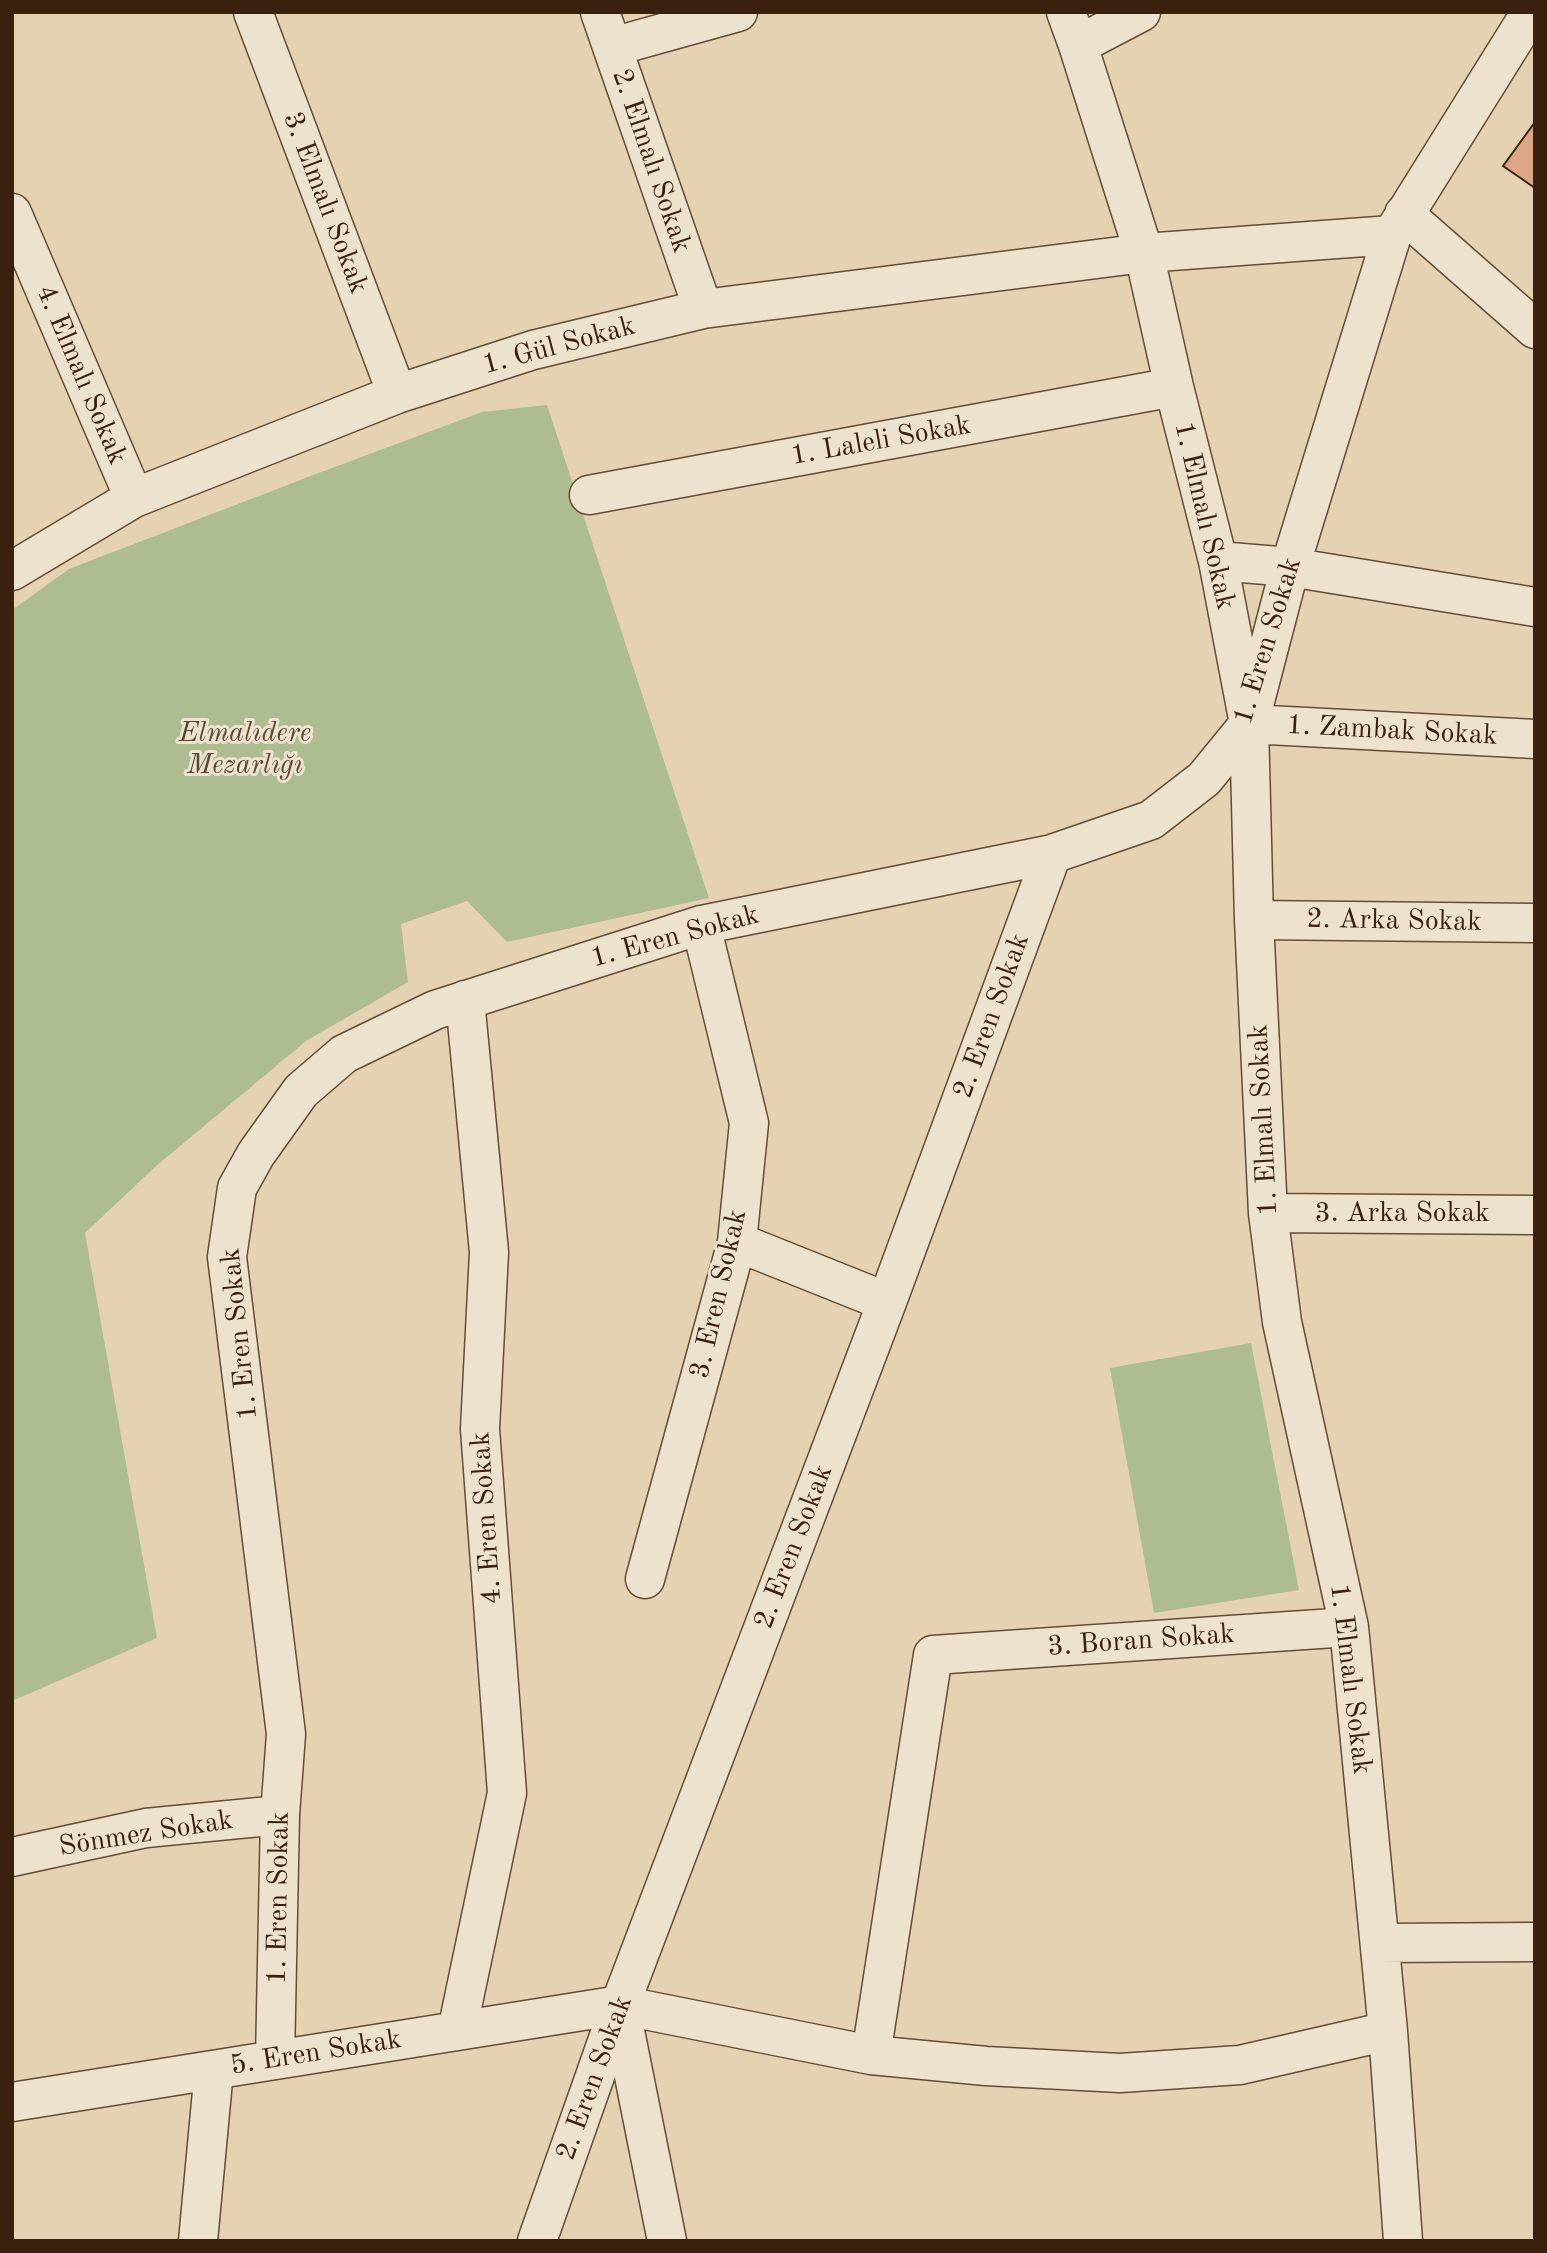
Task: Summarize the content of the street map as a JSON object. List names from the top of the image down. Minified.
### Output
{"streets":{"street":["2. Elmalı Sokak","3. Elmalı Sokak","1. Gül Sokak","4. Elmalı Sokak","1. Laleli Sokak","1. Elmalı Sokak","1. Eren Sokak","1. Zambak Sokak","2. Arka Sokak","2. Eren Sokak","3. Arka Sokak","3. Eren Sokak","4. Eren Sokak","3. Boran Sokak","Sönmez Sokak","5. Eren Sokak"]},"crossings":[["2. Elmalı Sokak","1. Gül Sokak"],["3. Elmalı Sokak","1. Gül Sokak"],["1. Gül Sokak","4. Elmalı Sokak"],["1. Gül Sokak","1. Elmalı Sokak"],["1. Gül Sokak","1. Eren Sokak"],["1. Laleli Sokak","1. Elmalı Sokak"],["1. Elmalı Sokak","1. Eren Sokak"],["1. Elmalı Sokak","1. Zambak Sokak"],["1. Elmalı Sokak","2. Arka Sokak"],["1. Elmalı Sokak","3. Arka Sokak"],["1. Elmalı Sokak","3. Boran Sokak"],["1. Elmalı Sokak","5. Eren Sokak"],["1. Eren Sokak","1. Zambak Sokak"],["1. Eren Sokak","2. Eren Sokak"],["1. Eren Sokak","3. Eren Sokak"],["1. Eren Sokak","4. Eren Sokak"],["1. Eren Sokak","Sönmez Sokak"],["1. Eren Sokak","5. Eren Sokak"],["2. Eren Sokak","5. Eren Sokak"],["4. Eren Sokak","5. Eren Sokak"],["3. Boran Sokak","5. Eren Sokak"]],"parks":["Elmalıdere Mezarlığı"]}
